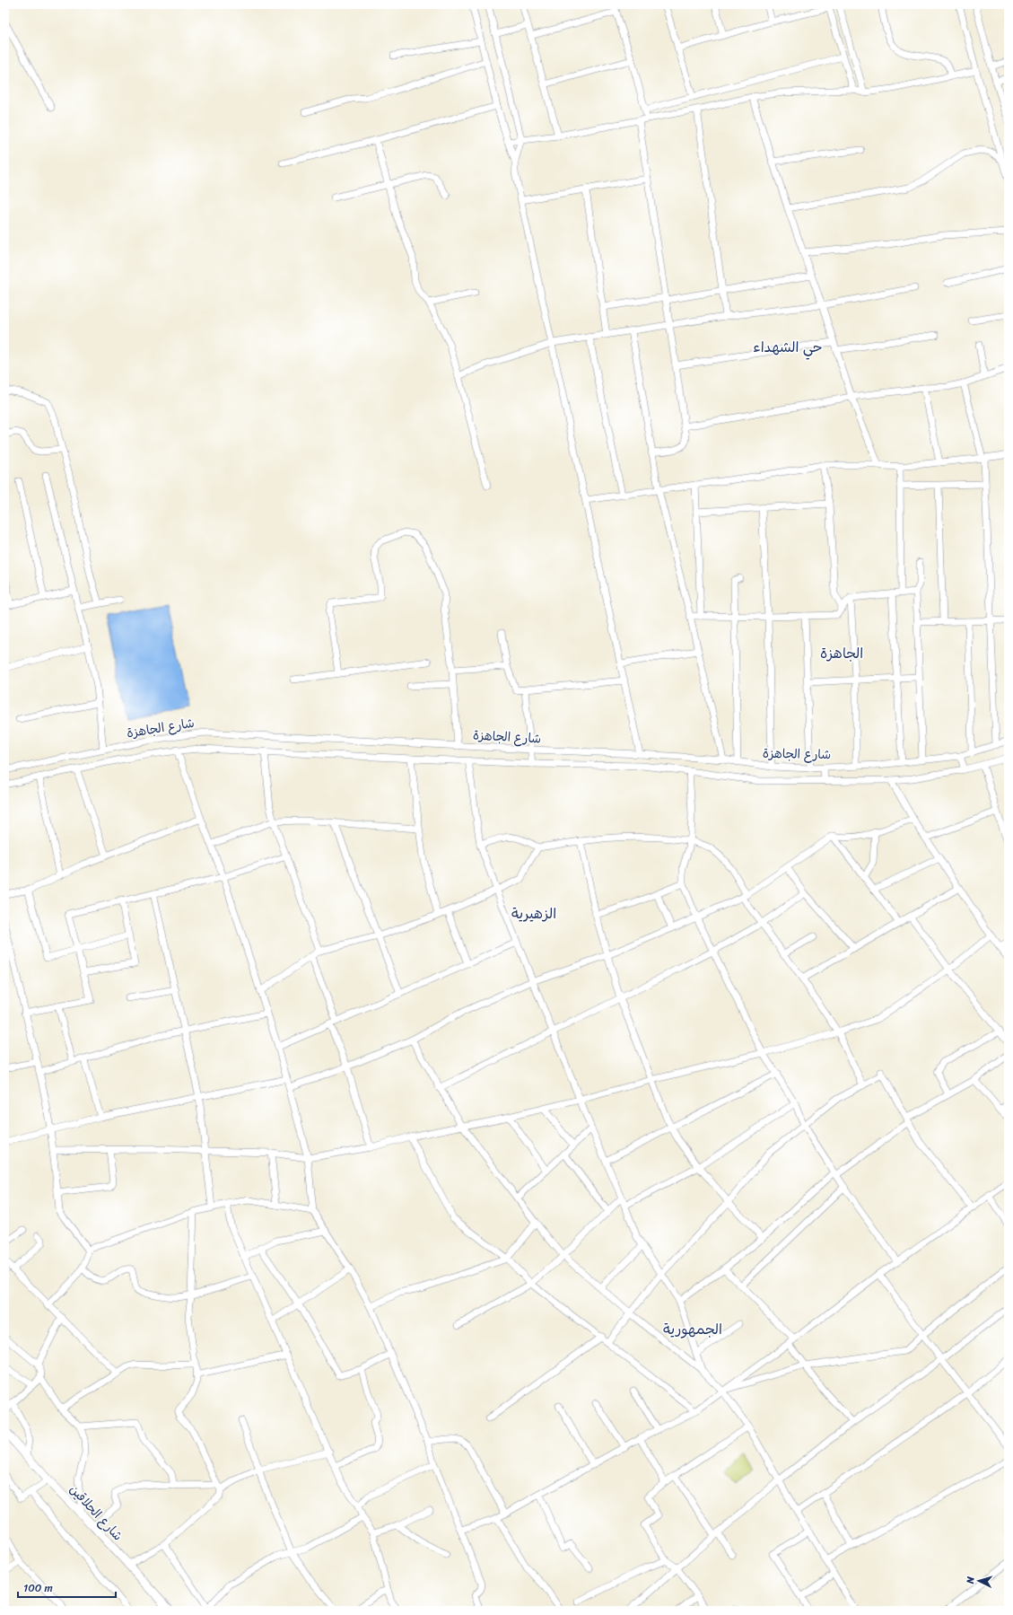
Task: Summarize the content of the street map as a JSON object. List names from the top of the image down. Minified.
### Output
{"streets":{"main road":["شارع الحلاقين"],"street":["شارع الجاهزة"]},"districts":["حي الشهداء","الجاهزة","الزهيرية","الجمهورية"],"scale_bar":"100 m","north":"left"}
